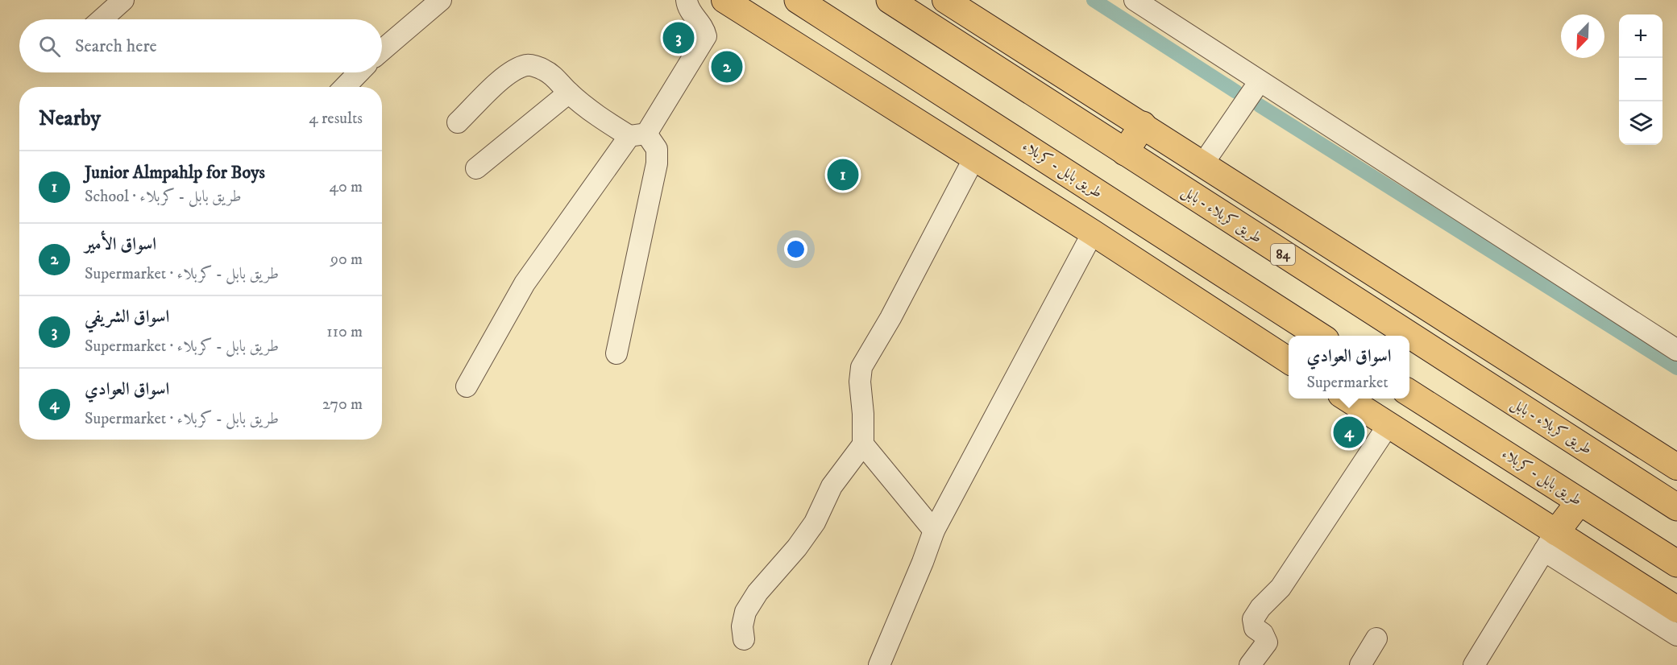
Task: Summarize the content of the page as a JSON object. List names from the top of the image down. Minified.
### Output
{"streets":{"highway":["طريق بابل - كربلاء","طريق كربلاء - بابل","84"]},"north":"bottom left","page":{"map_buttons":["+","−"],"search":"Search here","pins":["3","2","1","4"],"heading":["Nearby","4 results"],"list":[{"mark":"1","name":"Junior Almpahlp for Boys","note":"School · طريق بابل - كربلاء","value":"40 m"},{"mark":"2","name":"اسواق الأمير","note":"Supermarket · طريق بابل - كربلاء","value":"90 m"},{"mark":"3","name":"اسواق الشريفي","note":"Supermarket · طريق بابل - كربلاء","value":"110 m"},{"mark":"4","name":"اسواق العوادي","note":"Supermarket · طريق بابل - كربلاء","value":"270 m"}],"popup":["اسواق العوادي","Supermarket"]}}
